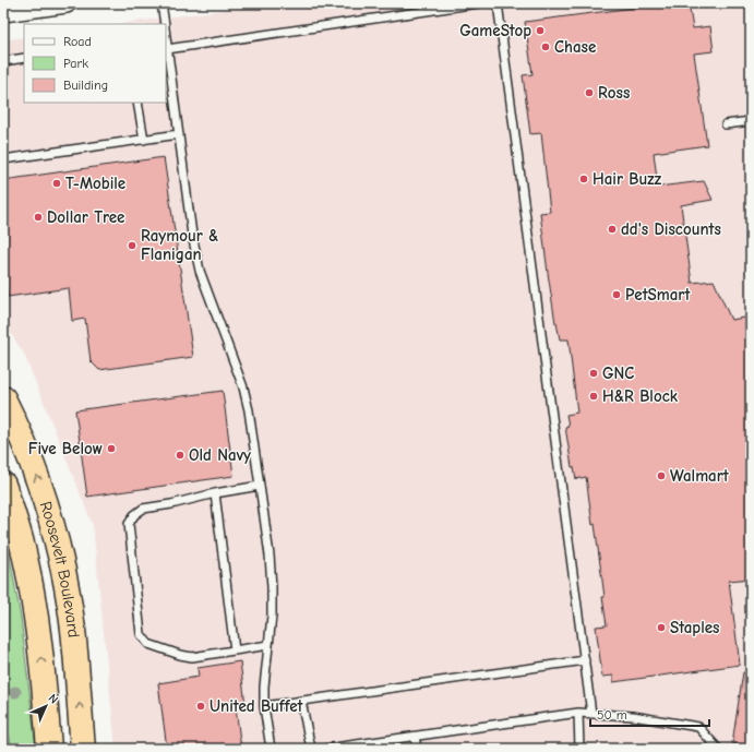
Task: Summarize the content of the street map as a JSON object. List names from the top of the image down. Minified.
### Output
{"streets":{"highway":["Roosevelt Boulevard"]},"one_way":["Roosevelt Boulevard"],"places":["GameStop","Chase","Ross","Hair Buzz","T-Mobile","Dollar Tree","dd's Discounts","Raymour & Flanigan","PetSmart","GNC","H&R Block","Five Below","Old Navy","Walmart","Staples","United Buffet"],"legend":["Road","Park","Building"],"scale_bar":"50 m","north":"top right"}
